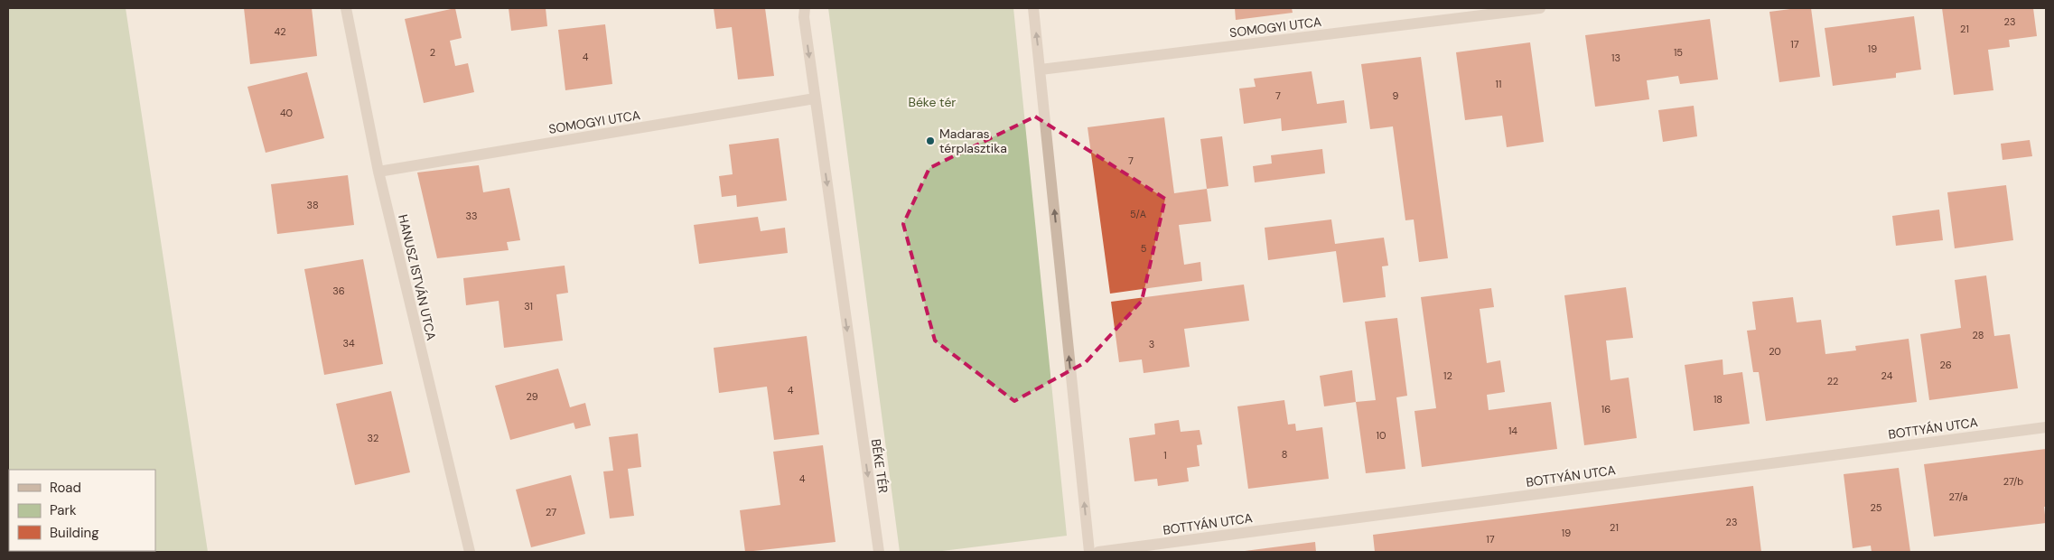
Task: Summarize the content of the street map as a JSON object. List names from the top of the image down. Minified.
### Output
{"streets":{"street":["SOMOGYI UTCA","HANUSZ ISTVÁN UTCA","BOTTYÁN UTCA","BÉKE TÉR"]},"crossings":[["SOMOGYI UTCA","HANUSZ ISTVÁN UTCA"],["SOMOGYI UTCA","BÉKE TÉR"]],"one_way":["BÉKE TÉR"],"parks":["Béke tér"],"places":["Madaras térplasztika"],"house_numbers":["23","21","42","17","19","2","15","4","13","11","7","9","40","7","38","5/A","33","5","36","31","28","34","3","20","26","12","24","22","4","29","18","16","14","10","32","8","1","4","27/b","27/a","25","27","23","21","19","17"],"legend":["Road","Park","Building"]}
